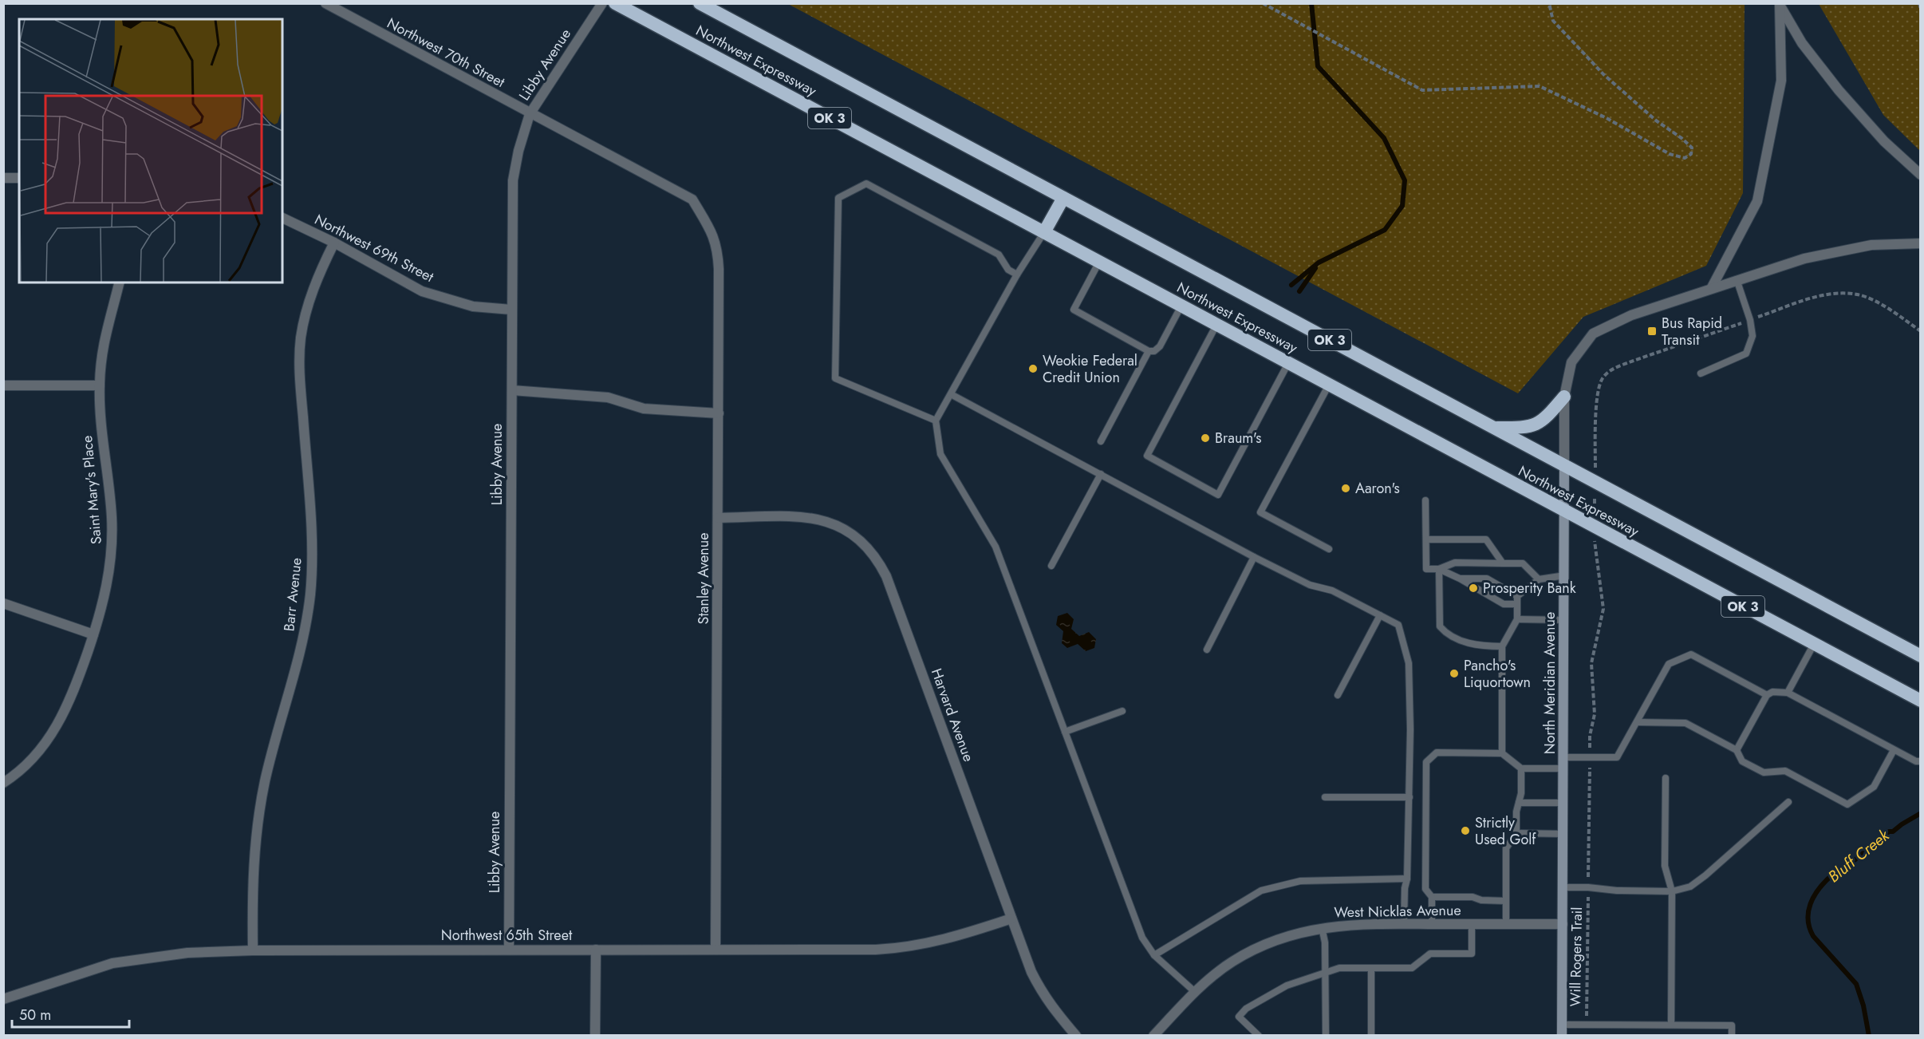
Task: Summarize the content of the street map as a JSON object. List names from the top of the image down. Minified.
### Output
{"streets":{"highway":["Northwest Expressway","OK 3"],"main road":["North Meridian Avenue"],"street":["Northwest 70th Street","Libby Avenue","Northwest 69th Street","Saint Mary's Place","Stanley Avenue","Barr Avenue","Harvard Avenue","West Nicklas Avenue","Northwest 65th Street"],"path":["Will Rogers Trail"]},"crossings":[["Northwest 70th Street","Libby Avenue"],["Northwest 70th Street","Stanley Avenue"],["Northwest Expressway","North Meridian Avenue"],["Libby Avenue","Northwest 69th Street"],["Libby Avenue","Northwest 65th Street"],["Northwest 69th Street","Barr Avenue"],["Stanley Avenue","Harvard Avenue"],["Stanley Avenue","Northwest 65th Street"],["Barr Avenue","Northwest 65th Street"],["North Meridian Avenue","West Nicklas Avenue"],["Harvard Avenue","Northwest 65th Street"]],"water":["Bluff Creek"],"places":{"transit":["Bus Rapid Transit"],"other":["Weokie Federal Credit Union","Braum's","Aaron's","Prosperity Bank","Pancho's Liquortown","Strictly Used Golf"]},"scale_bar":"50 m"}
